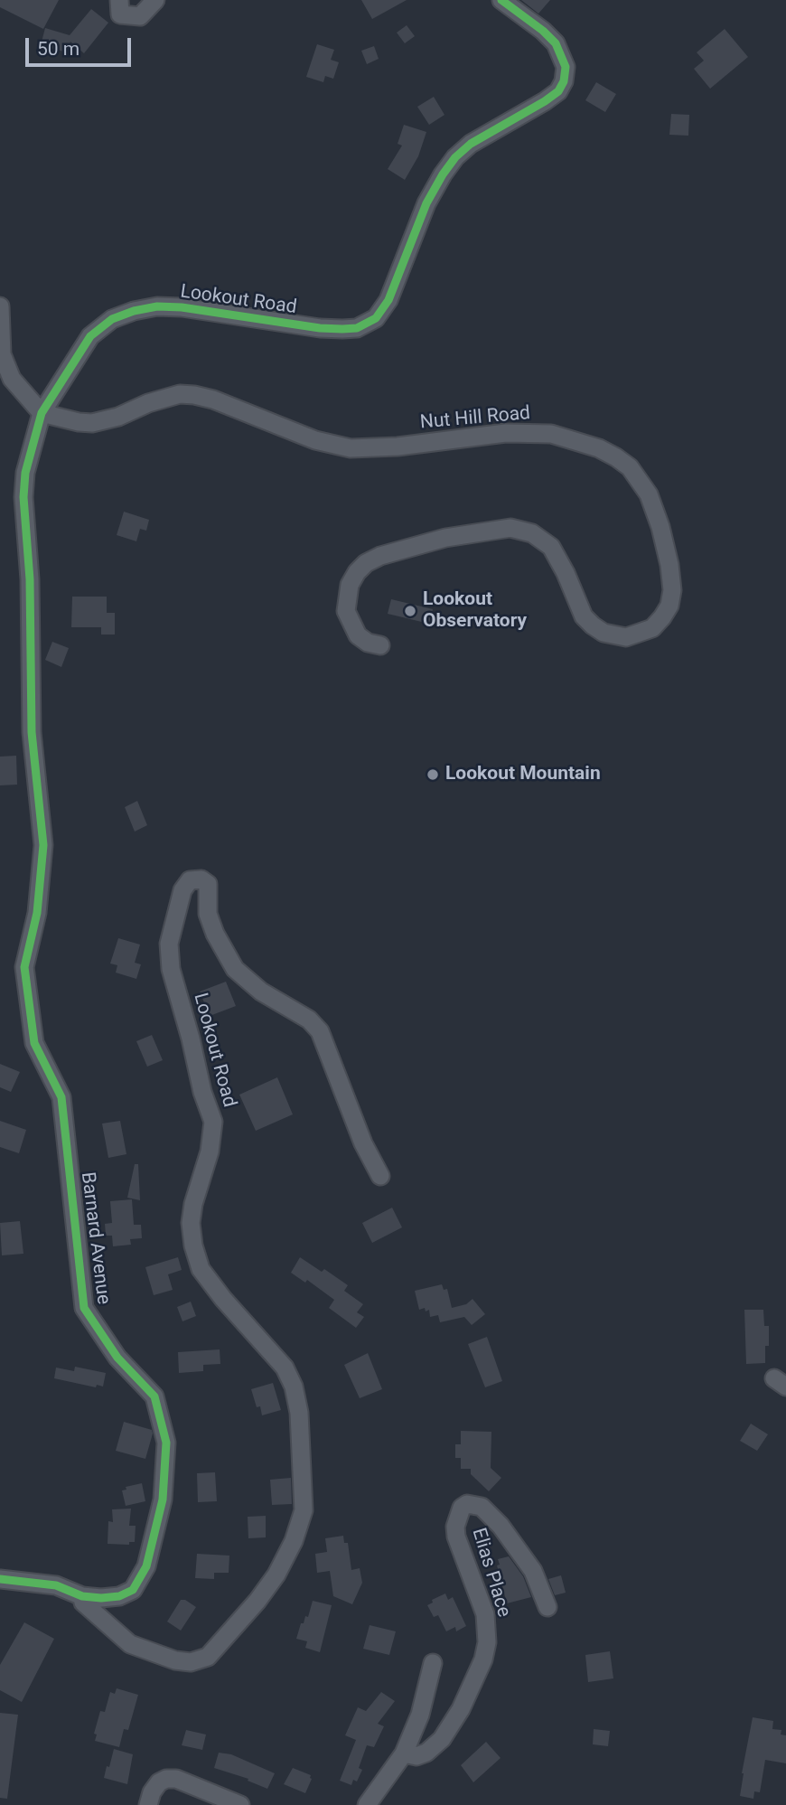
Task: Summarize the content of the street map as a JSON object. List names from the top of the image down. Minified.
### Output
{"streets":{"street":["Lookout Road","Nut Hill Road","Barnard Avenue","Elias Place"]},"crossings":[["Lookout Road","Nut Hill Road"],["Lookout Road","Barnard Avenue"]],"places":["Lookout Observatory","Lookout Mountain"],"scale_bar":"50 m"}
